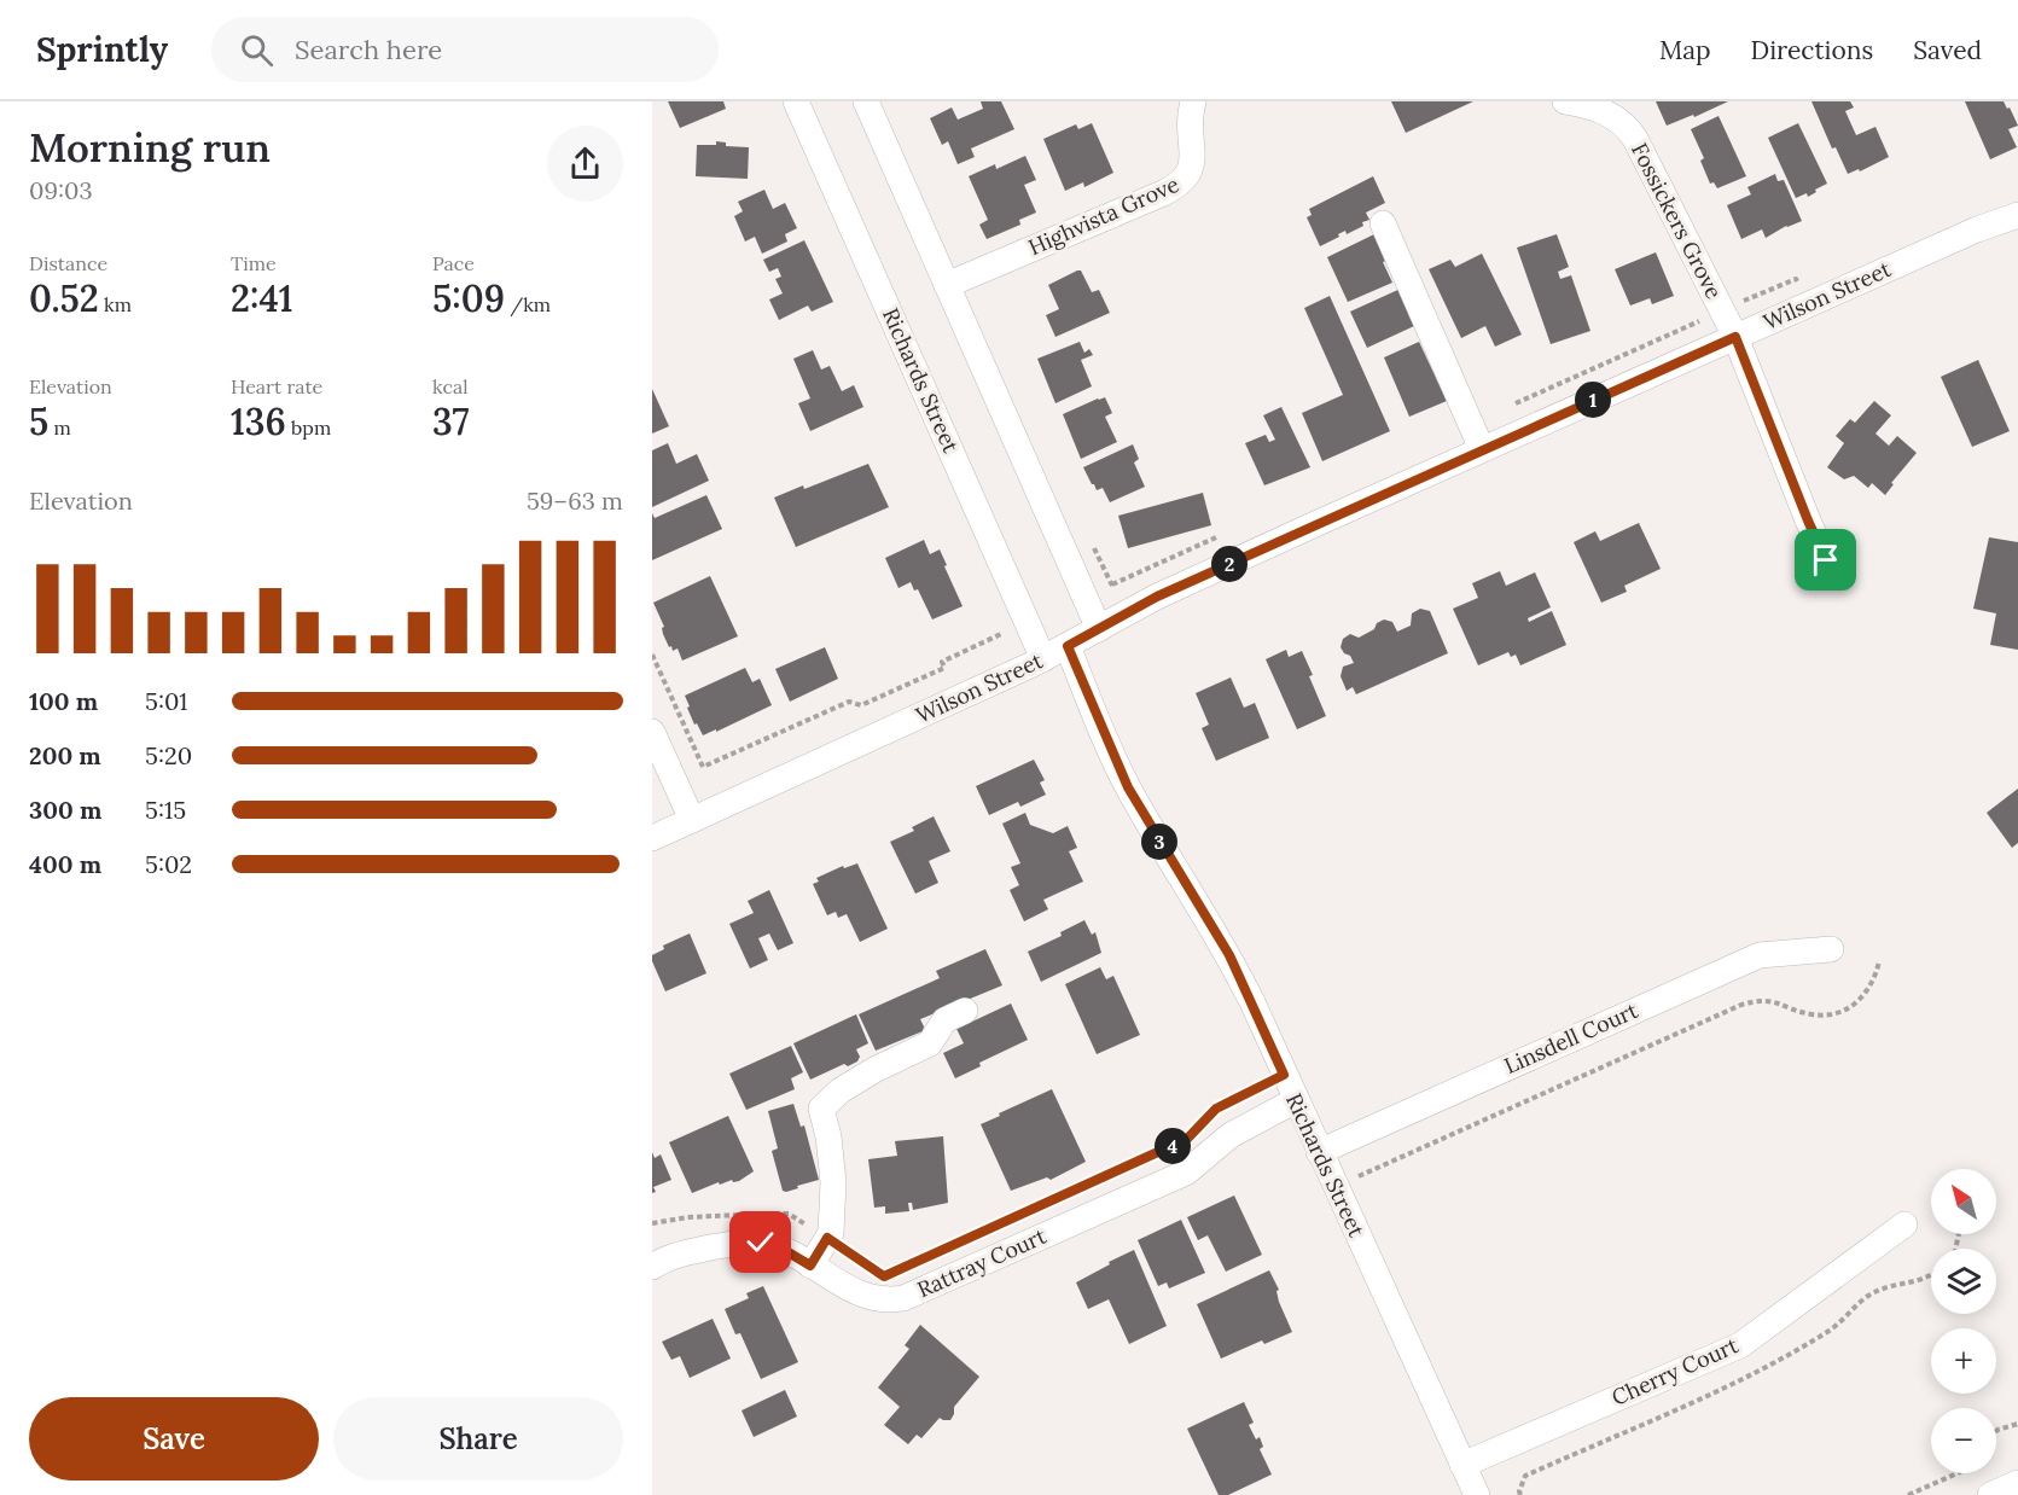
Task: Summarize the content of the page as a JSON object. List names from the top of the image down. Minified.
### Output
{"streets":{"street":["Highvista Grove","Fossickers Grove","Wilson Street","Richards Street","Linsdell Court","Rattray Court","Cherry Court"]},"crossings":[["Fossickers Grove","Wilson Street"],["Wilson Street","Richards Street"],["Richards Street","Linsdell Court"],["Richards Street","Rattray Court"],["Richards Street","Cherry Court"]],"north":"top left","page":{"header":"Sprintly","search":"Search here","nav":["Map","Directions","Saved"],"heading":["Morning run","09:03"],"stats":[["Distance","0.52 km"],["Time","2:41"],["Pace","5:09 /km"],["Elevation","5 m"],["Heart rate","136 bpm"],["kcal","37"]],"pins":["1","2","3","4"],"chart":["Elevation","59–63 m"],"list":[{"name":"100 m","note":"5:01"},{"name":"200 m","note":"5:20"},{"name":"300 m","note":"5:15"},{"name":"400 m","note":"5:02"}],"map_buttons":["+","−"],"buttons":["Save","Share"]}}
